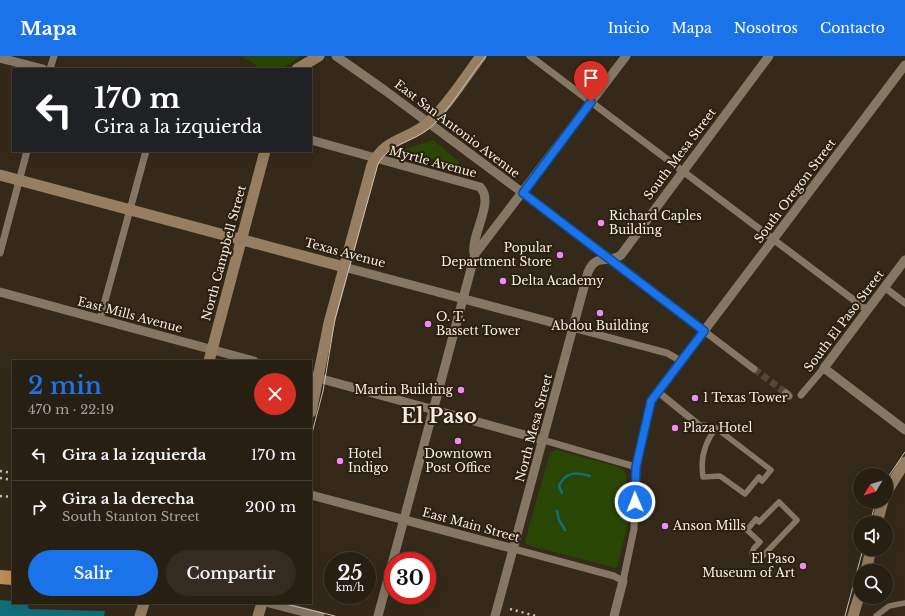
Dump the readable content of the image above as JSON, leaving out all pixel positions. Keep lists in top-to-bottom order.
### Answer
{
  "streets": {
    "main road": ["North Campbell Street", "Texas Avenue"],
    "street": [
      "East San Antonio Avenue",
      "South Mesa Street",
      "Myrtle Avenue",
      "South Oregon Street",
      "East Mills Avenue",
      "South El Paso Street",
      "North Mesa Street",
      "East Main Street"
    ]
  },
  "crossings": [
    ["East San Antonio Avenue", "South Mesa Street"],
    ["East San Antonio Avenue", "South Oregon Street"],
    ["East San Antonio Avenue", "North Mesa Street"],
    ["South Mesa Street", "North Mesa Street"],
    ["Myrtle Avenue", "Texas Avenue"],
    ["Myrtle Avenue", "East Main Street"],
    ["North Campbell Street", "Texas Avenue"],
    ["North Campbell Street", "East Mills Avenue"],
    ["Texas Avenue", "North Mesa Street"],
    ["North Mesa Street", "East Main Street"]
  ],
  "districts": ["El Paso"],
  "places": [
    "Richard Caples Building",
    "Popular Department Store",
    "Delta Academy",
    "Abdou Building",
    "O. T. Bassett Tower",
    "Martin Building",
    "1 Texas Tower",
    "Plaza Hotel",
    "Downtown Post Office",
    "Hotel Indigo",
    "Anson Mills",
    "El Paso Museum of Art"
  ],
  "north": "bottom left",
  "page": {
    "header": "Mapa",
    "nav": [
      "Inicio",
      "Mapa",
      "Nosotros",
      "Contacto"
    ],
    "turn": ["170 m", "Gira a la izquierda"],
    "heading": ["2 min", "470 m · 22:19"],
    "list": [
      {
        "name": "Gira a la izquierda",
        "value": "170 m"
      },
      {
        "name": "Gira a la derecha",
        "note": "South Stanton Street",
        "value": "200 m"
      }
    ],
    "buttons": ["Salir", "Compartir"],
    "speed": "25 km/h",
    "limit": "30"
  }
}
